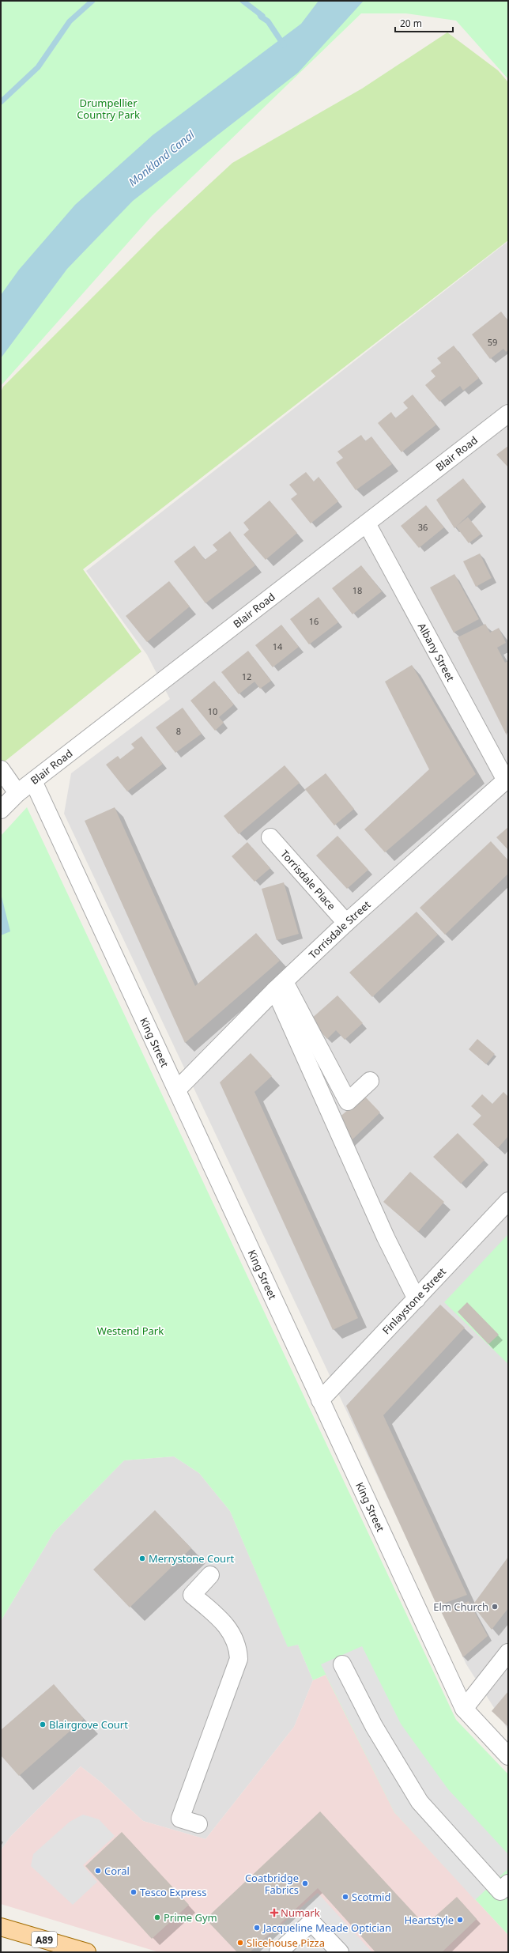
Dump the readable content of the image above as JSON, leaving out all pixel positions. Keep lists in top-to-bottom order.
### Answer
{
  "streets": {
    "main road": ["A89"],
    "street": [
      "Blair Road",
      "Albany Street",
      "Torrisdale Place",
      "Torrisdale Street",
      "King Street",
      "Finlaystone Street"
    ]
  },
  "crossings": [
    ["Blair Road", "Albany Street"],
    ["Blair Road", "King Street"],
    ["Albany Street", "Torrisdale Street"],
    ["Torrisdale Place", "Torrisdale Street"],
    ["Torrisdale Street", "King Street"],
    ["King Street", "Finlaystone Street"]
  ],
  "water": ["Monkland Canal"],
  "parks": ["Drumpellier Country Park", "Westend Park"],
  "places": {
    "other": [
      "Merrystone Court",
      "Elm Church",
      "Blairgrove Court",
      "Coral",
      "Coatbridge Fabrics",
      "Tesco Express",
      "Scotmid",
      "Prime Gym",
      "Heartstyle",
      "Jacqueline Meade Optician",
      "Slicehouse Pizza"
    ],
    "health": ["Numark"]
  },
  "house_numbers": [
    "59",
    "36",
    "18",
    "16",
    "14",
    "12",
    "10",
    "8"
  ],
  "scale_bar": "20 m"
}
